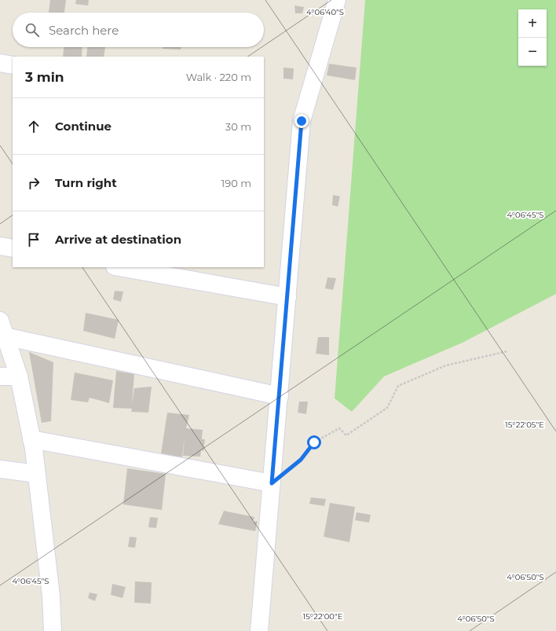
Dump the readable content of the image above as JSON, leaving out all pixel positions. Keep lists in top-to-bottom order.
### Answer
{
  "page": {
    "map_buttons": ["+", "−"],
    "search": "Search here",
    "heading": ["3 min", "Walk · 220 m"],
    "list": [
      ["Continue", "30 m"],
      ["Turn right", "190 m"],
      "Arrive at destination"
    ]
  },
  "coordinates": [
    "4°06'40\"S",
    "4°06'45\"S",
    "15°22'05\"E",
    "4°06'50\"S",
    "15°22'00\"E"
  ]
}
